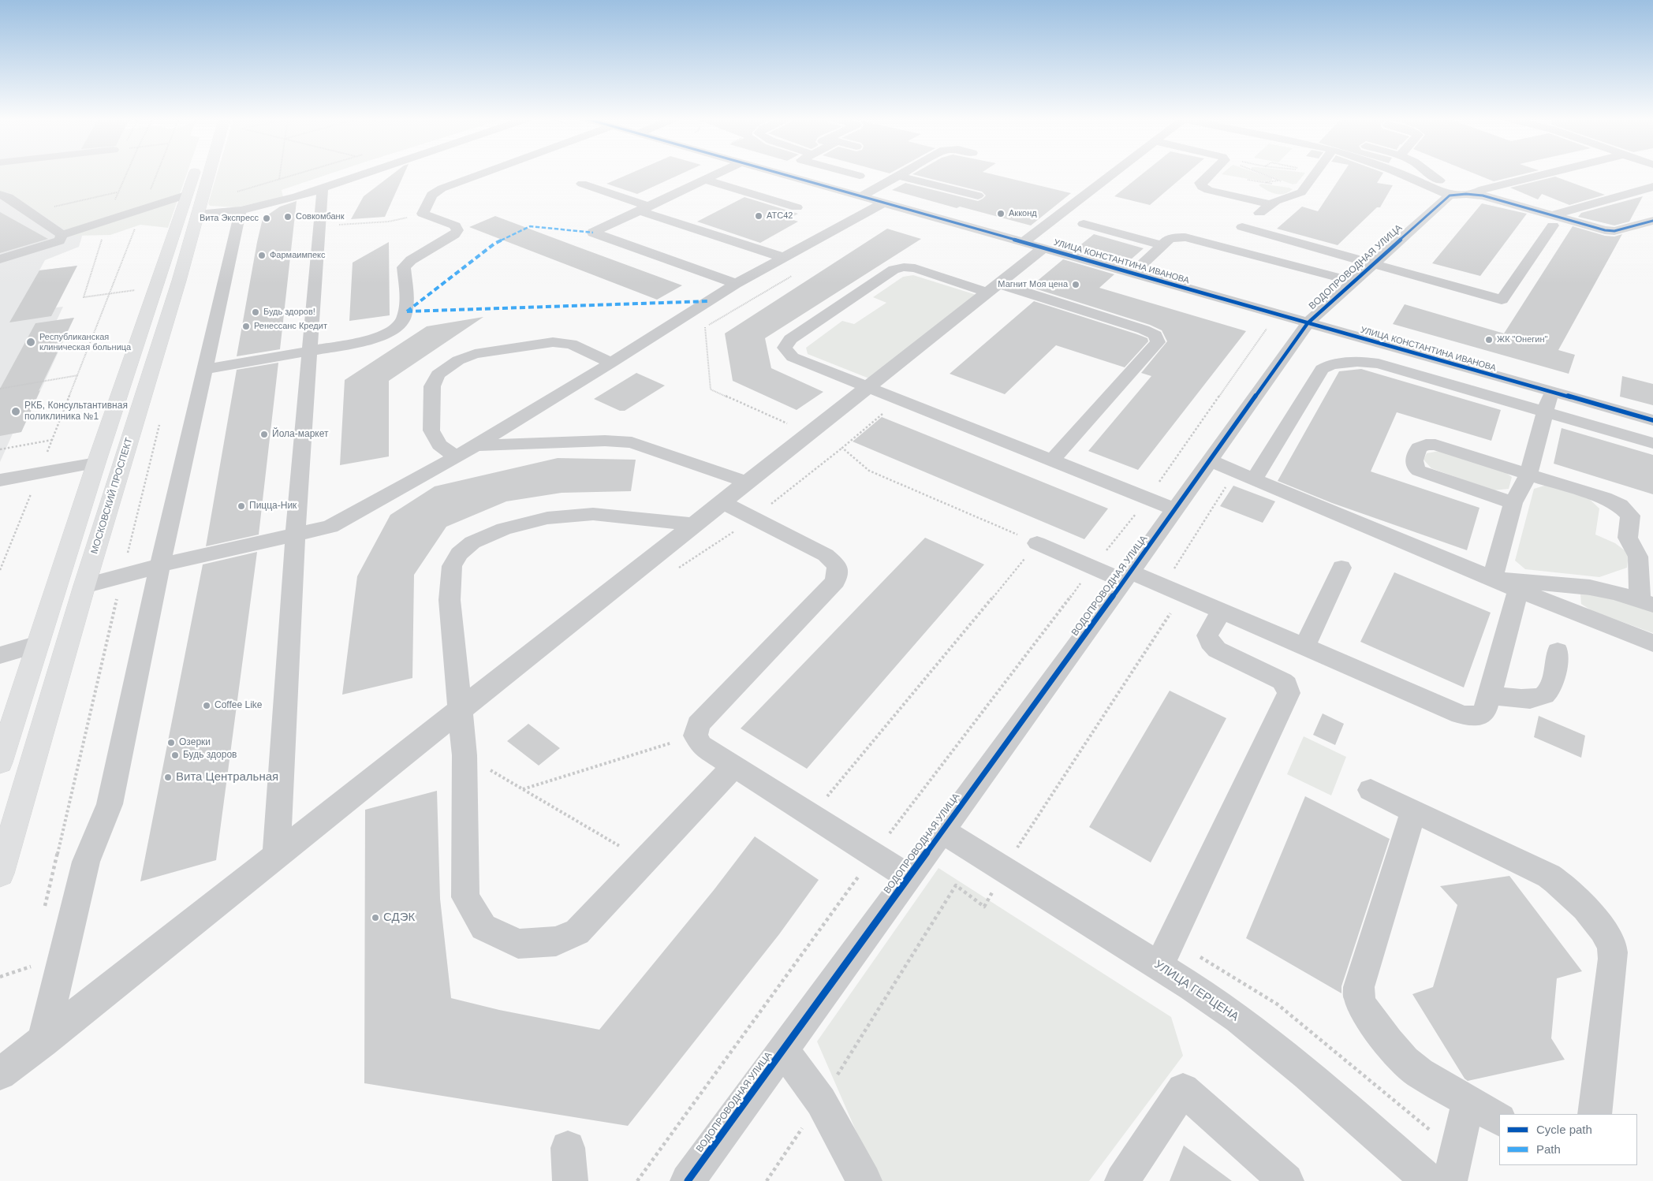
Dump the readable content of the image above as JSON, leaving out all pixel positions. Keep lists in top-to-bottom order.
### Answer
{
  "streets": {
    "main road": ["МОСКОВСКИЙ ПРОСПЕКТ"],
    "street": ["УЛИЦА КОНСТАНТИНА ИВАНОВА", "ВОДОПРОВОДНАЯ УЛИЦА", "УЛИЦА ГЕРЦЕНА"]
  },
  "crossings": [
    ["УЛИЦА КОНСТАНТИНА ИВАНОВА", "ВОДОПРОВОДНАЯ УЛИЦА"],
    ["ВОДОПРОВОДНАЯ УЛИЦА", "УЛИЦА ГЕРЦЕНА"]
  ],
  "places": [
    "Акконд",
    "АТС42",
    "Совкомбанк",
    "Вита Экспресс",
    "Фармаимпекс",
    "Магнит Моя цена",
    "Будь здоров!",
    "Ренессанс Кредит",
    "ЖК \"Онегин\"",
    "Республиканская клиническая больница",
    "РКБ, Консультантивная поликлиника №1",
    "Йола-маркет",
    "Пицца-Ник",
    "Coffee Like",
    "Озерки",
    "Будь здоров",
    "Вита Центральная",
    "СДЭК"
  ],
  "legend": ["Cycle path", "Path"]
}
